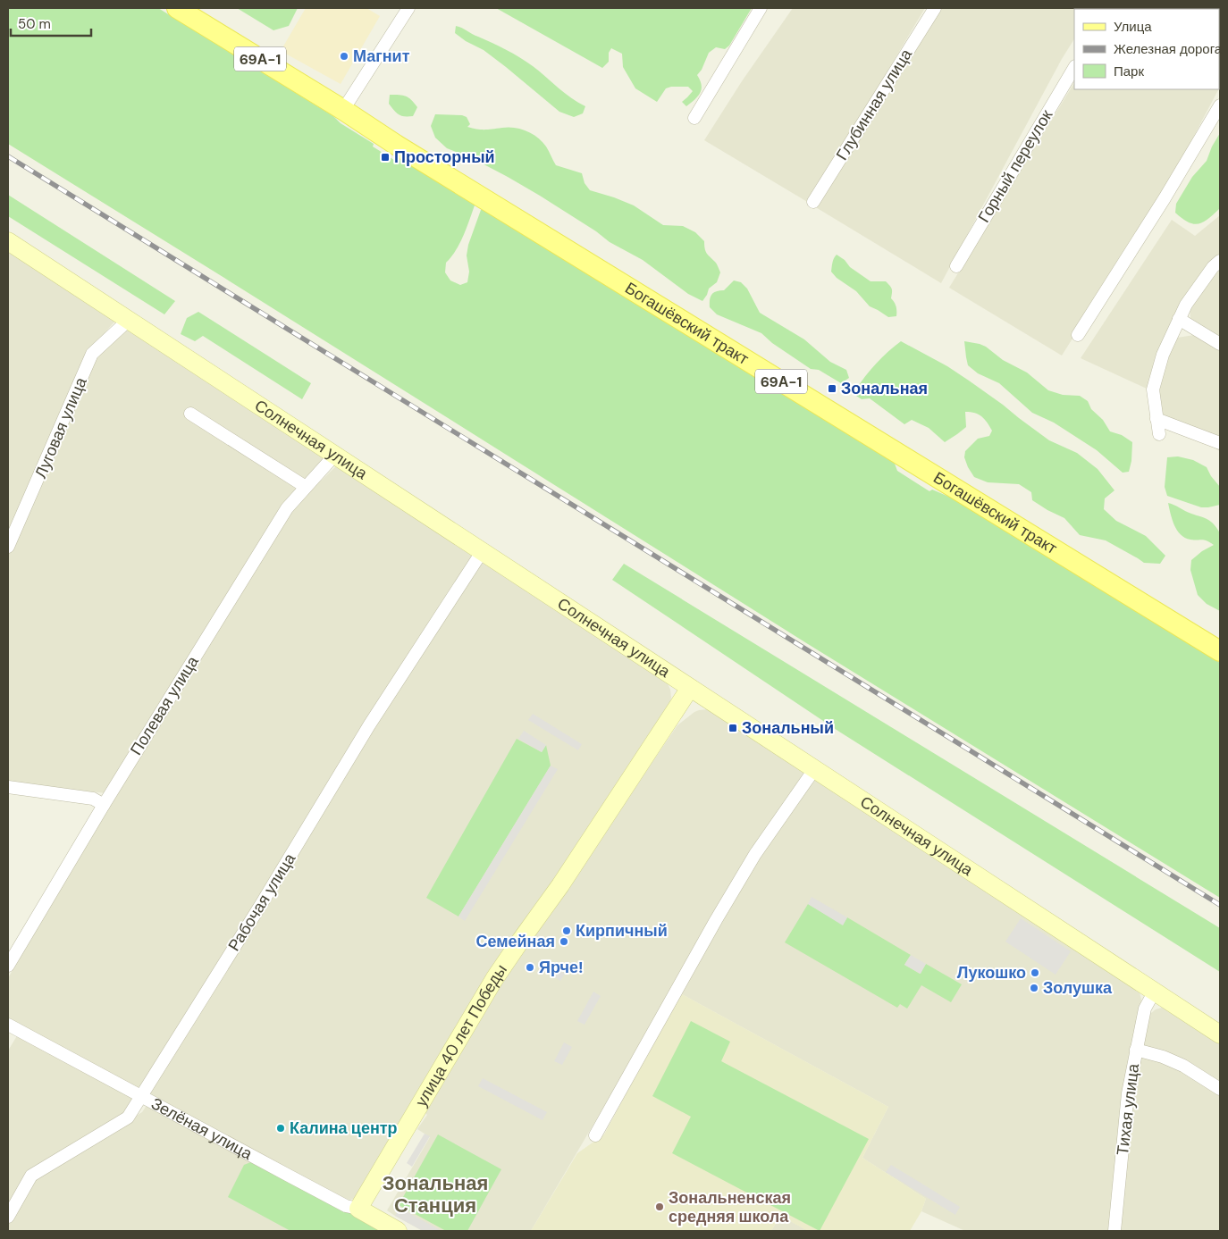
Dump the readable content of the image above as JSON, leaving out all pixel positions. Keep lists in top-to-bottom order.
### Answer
{
  "streets": {
    "main road": ["69А-1", "Богашёвский тракт"],
    "street": [
      "Глубинная улица",
      "Горный переулок",
      "Луговая улица",
      "Солнечная улица",
      "Полевая улица",
      "Рабочая улица",
      "улица 40 лет Победы",
      "Тихая улица",
      "Зелёная улица"
    ]
  },
  "crossings": [
    ["Луговая улица", "Солнечная улица"],
    ["Солнечная улица", "Полевая улица"],
    ["Солнечная улица", "Рабочая улица"],
    ["Солнечная улица", "улица 40 лет Победы"],
    ["Солнечная улица", "Тихая улица"],
    ["Рабочая улица", "Зелёная улица"],
    ["улица 40 лет Победы", "Зелёная улица"]
  ],
  "districts": ["Зональная Станция"],
  "places": {
    "other": [
      "Магнит",
      "Кирпичный",
      "Семейная",
      "Ярче!",
      "Лукошко",
      "Золушка",
      "Калина центр",
      "Зональненская средняя школа"
    ],
    "transit": ["Просторный", "Зональная", "Зональный"]
  },
  "legend": ["Улица", "Железная дорога", "Парк"],
  "scale_bar": "50 m"
}
